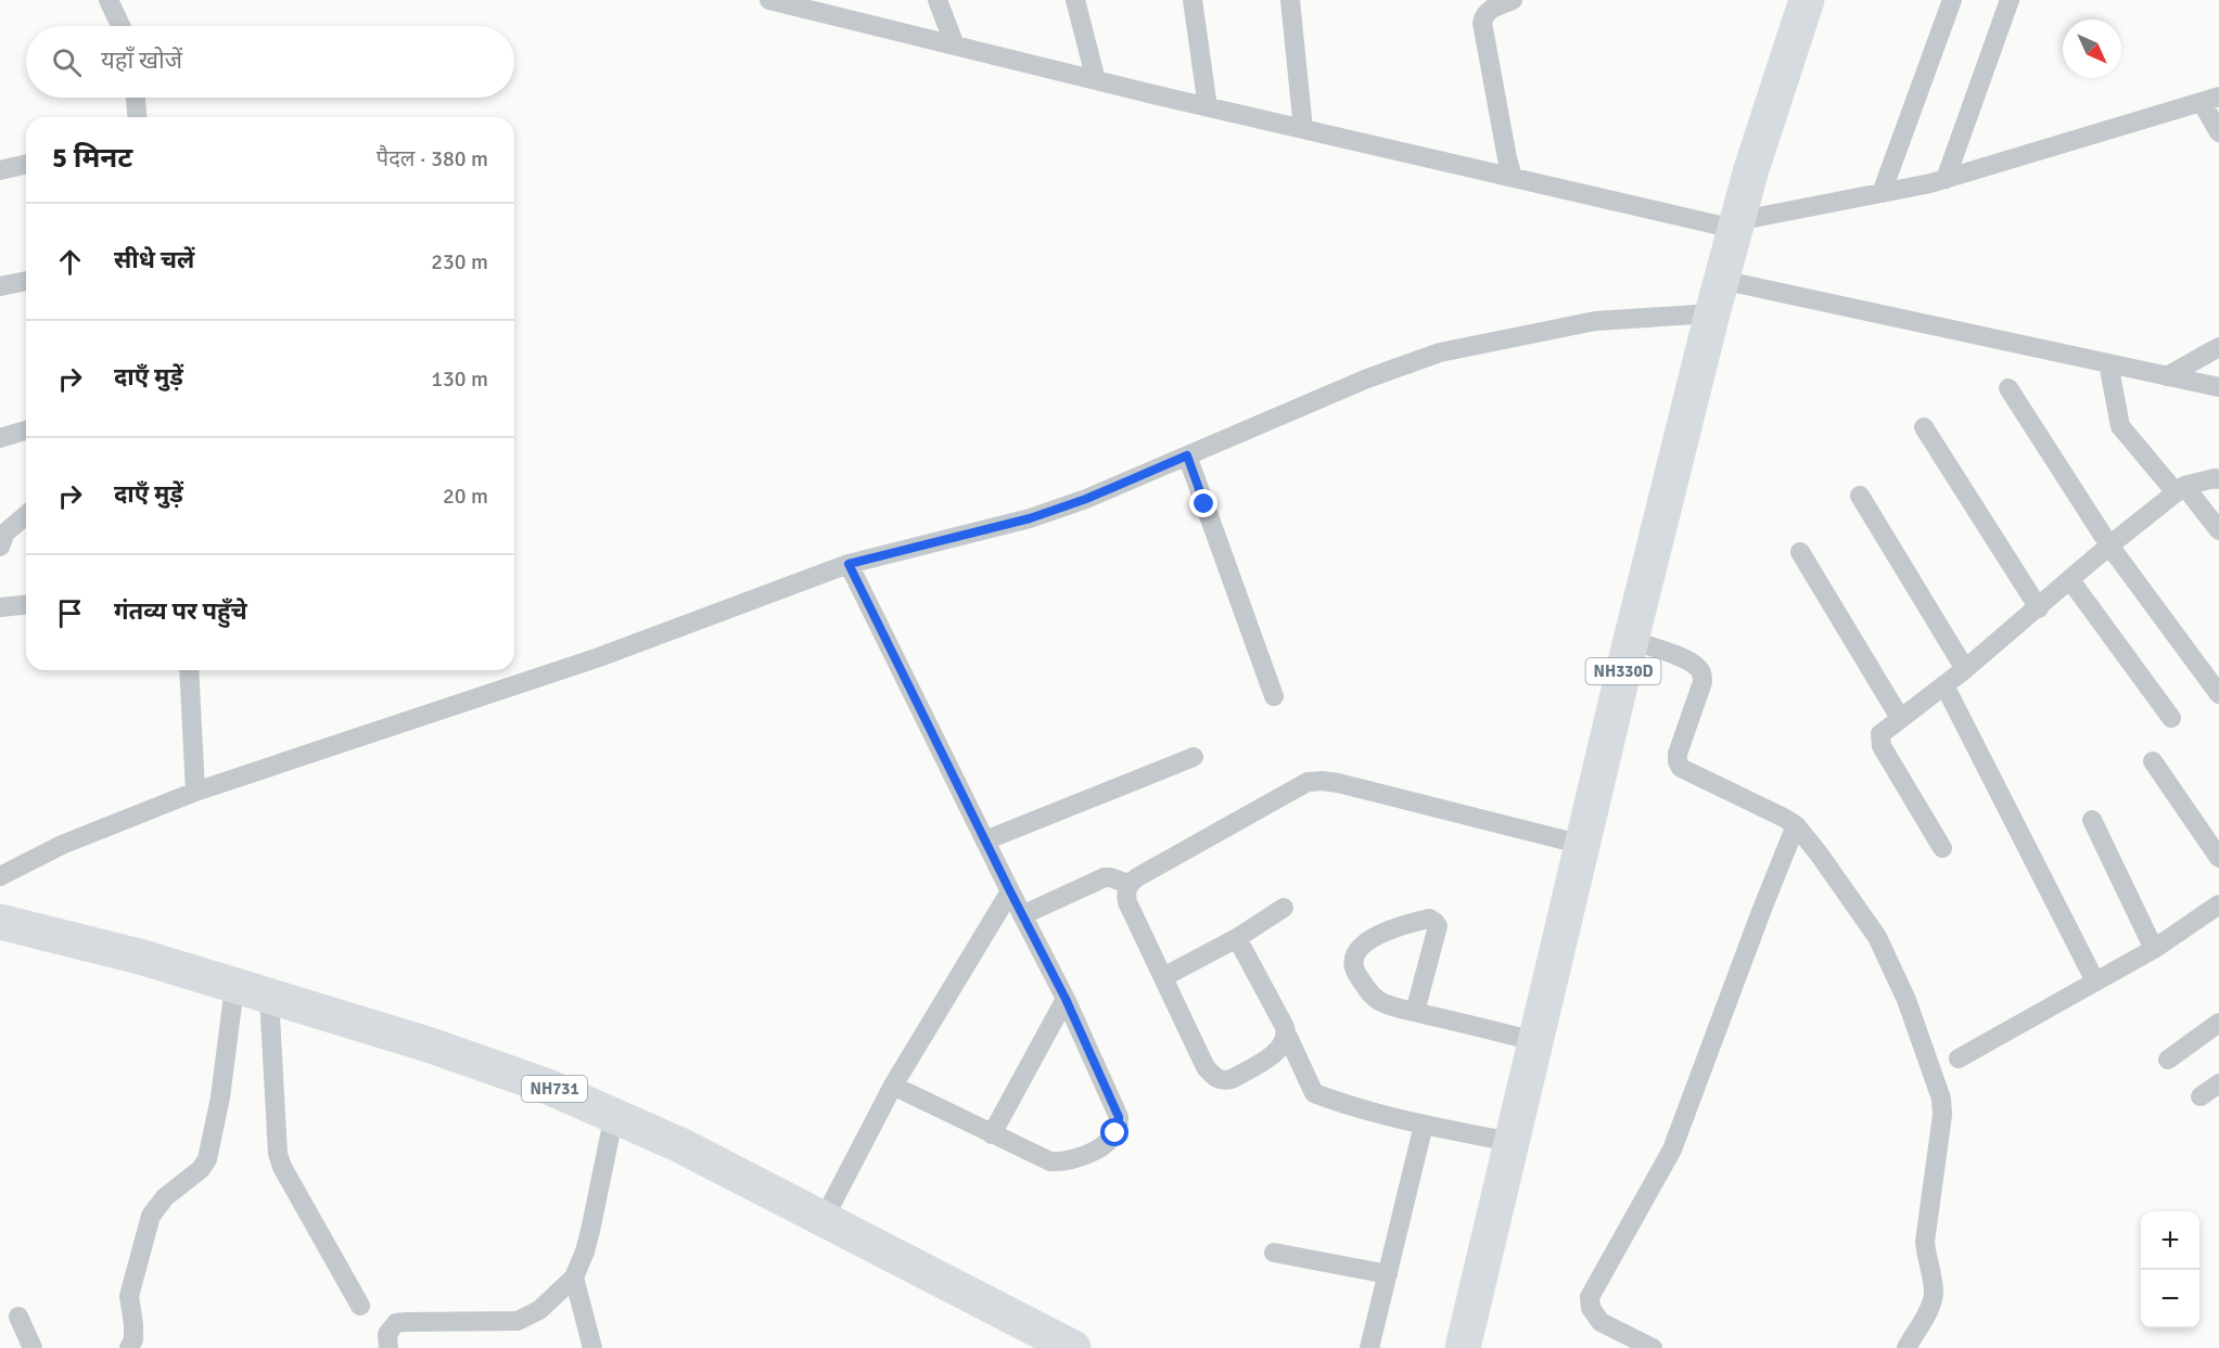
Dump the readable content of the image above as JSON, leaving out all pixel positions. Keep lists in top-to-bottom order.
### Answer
{
  "streets": {
    "highway": ["NH330D", "NH731"]
  },
  "north": "bottom right",
  "page": {
    "search": "यहाँ खोजें",
    "heading": ["5 मिनट", "पैदल · 380 m"],
    "list": [
      ["सीधे चलें", "230 m"],
      ["दाएँ मुड़ें", "130 m"],
      ["दाएँ मुड़ें", "20 m"],
      "गंतव्य पर पहुँचे"
    ],
    "map_buttons": ["+", "−"]
  }
}
